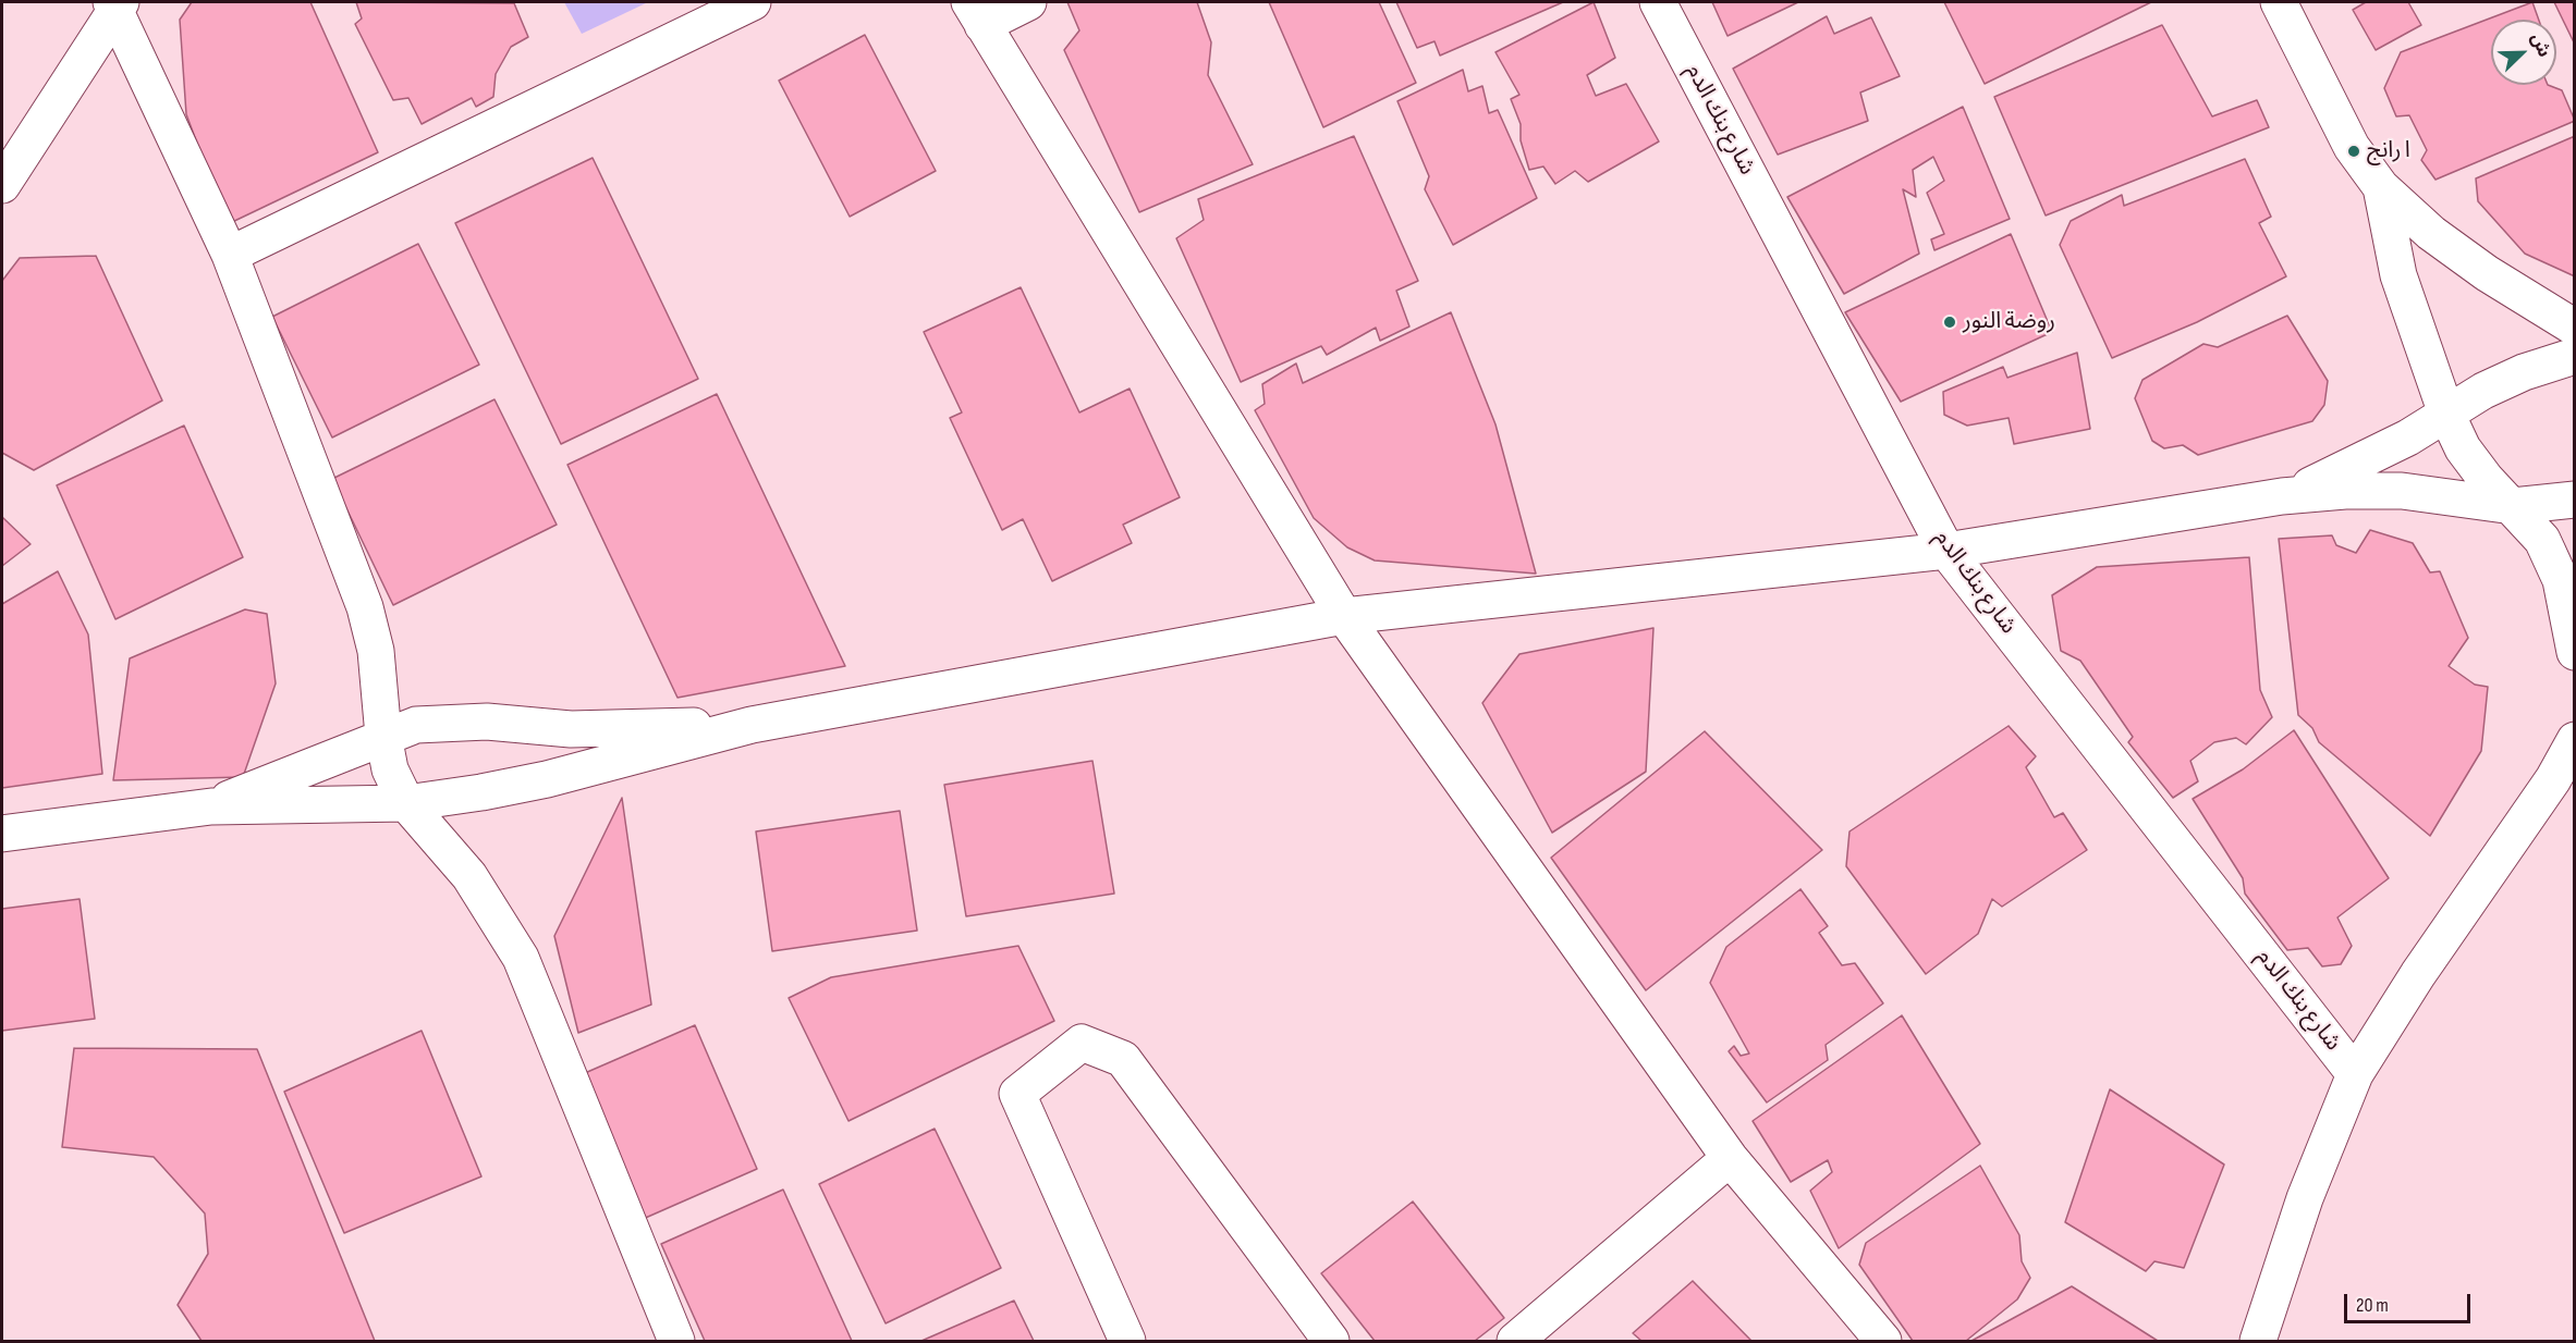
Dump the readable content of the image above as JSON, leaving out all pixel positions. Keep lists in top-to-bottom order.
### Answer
{
  "streets": {
    "street": ["شارع بنك الدم"]
  },
  "places": ["ا رانج", "روضة النور"],
  "scale_bar": "20 m",
  "north": "top right"
}
